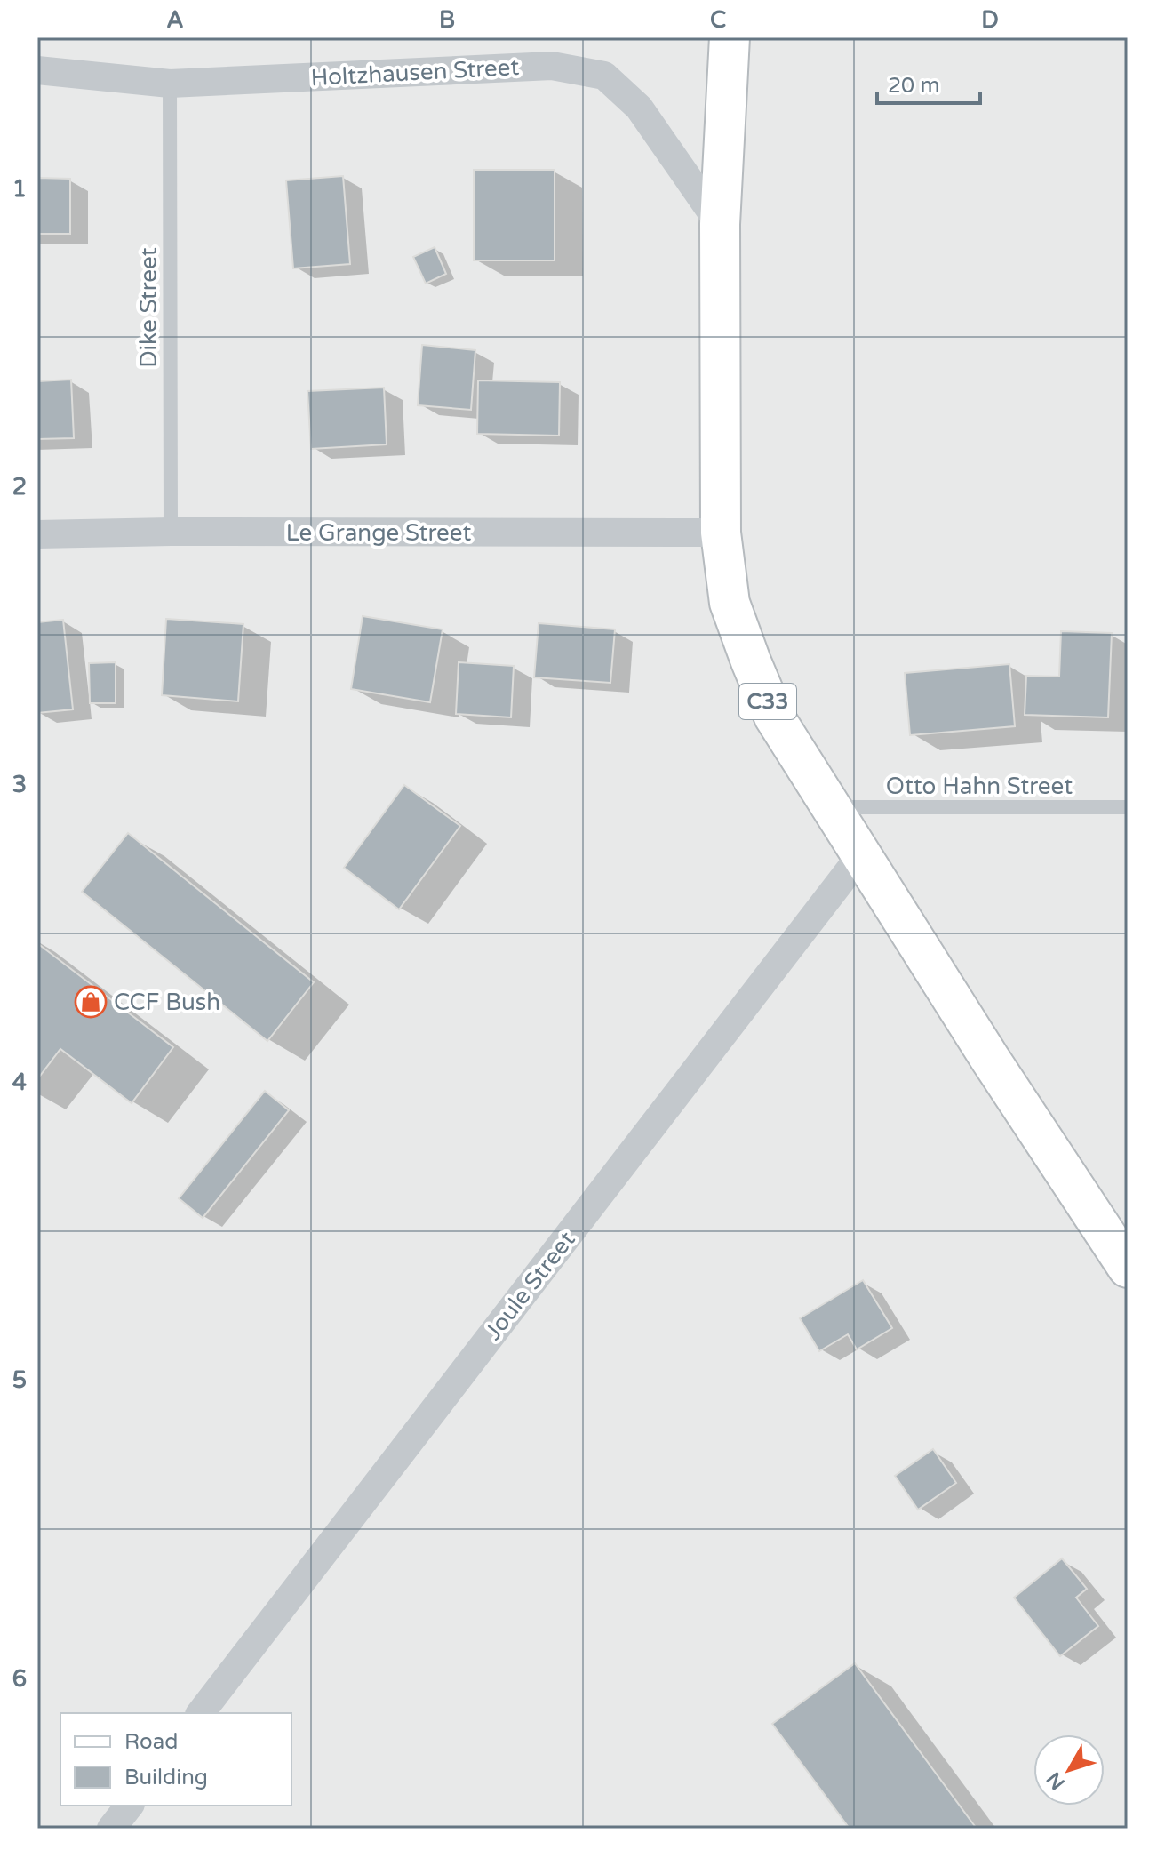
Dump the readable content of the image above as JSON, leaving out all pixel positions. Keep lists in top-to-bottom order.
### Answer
{
  "streets": {
    "main road": ["C33"],
    "street": ["Holtzhausen Street", "Le Grange Street", "Joule Street"],
    "lane": ["Dike Street", "Otto Hahn Street"]
  },
  "crossings": [
    ["Holtzhausen Street", "Dike Street"],
    ["Holtzhausen Street", "C33"],
    ["Dike Street", "Le Grange Street"],
    ["Le Grange Street", "C33"],
    ["C33", "Otto Hahn Street"],
    ["C33", "Joule Street"]
  ],
  "places": {
    "shop": ["CCF Bush"]
  },
  "legend": ["Road", "Building"],
  "scale_bar": "20 m",
  "north": "bottom left",
  "grid": {
    "columns": [
      "A",
      "B",
      "C",
      "D"
    ],
    "rows": [
      "1",
      "2",
      "3",
      "4",
      "5",
      "6"
    ]
  }
}
